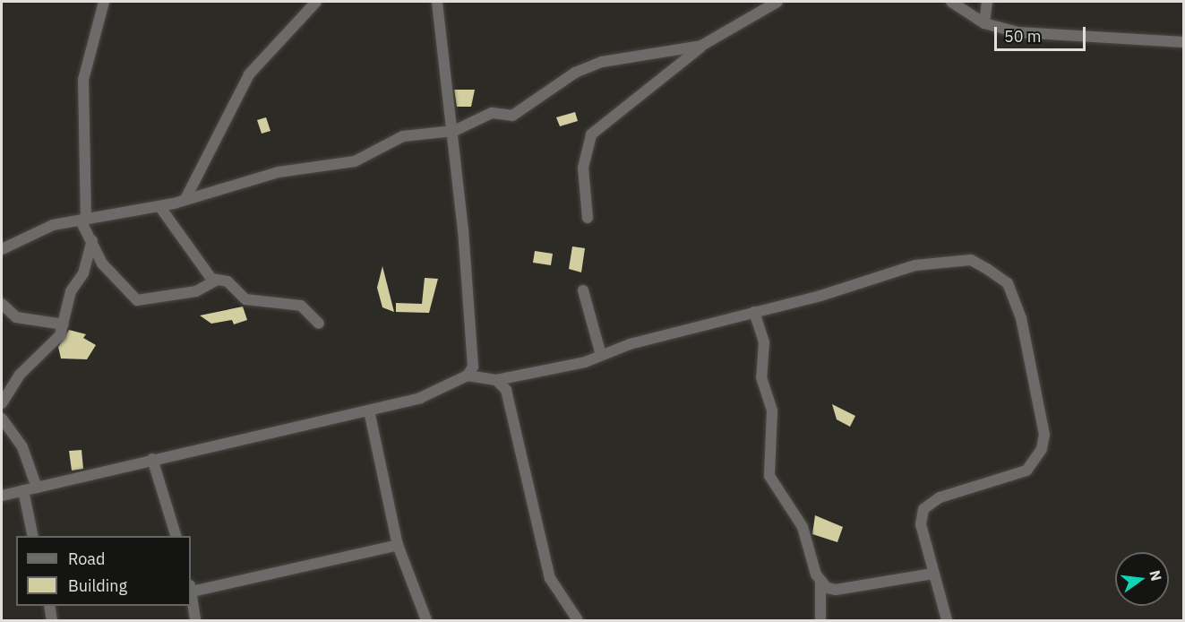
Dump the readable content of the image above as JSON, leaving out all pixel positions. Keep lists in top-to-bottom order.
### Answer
{
  "legend": ["Road", "Building"],
  "scale_bar": "50 m",
  "north": "right"
}
